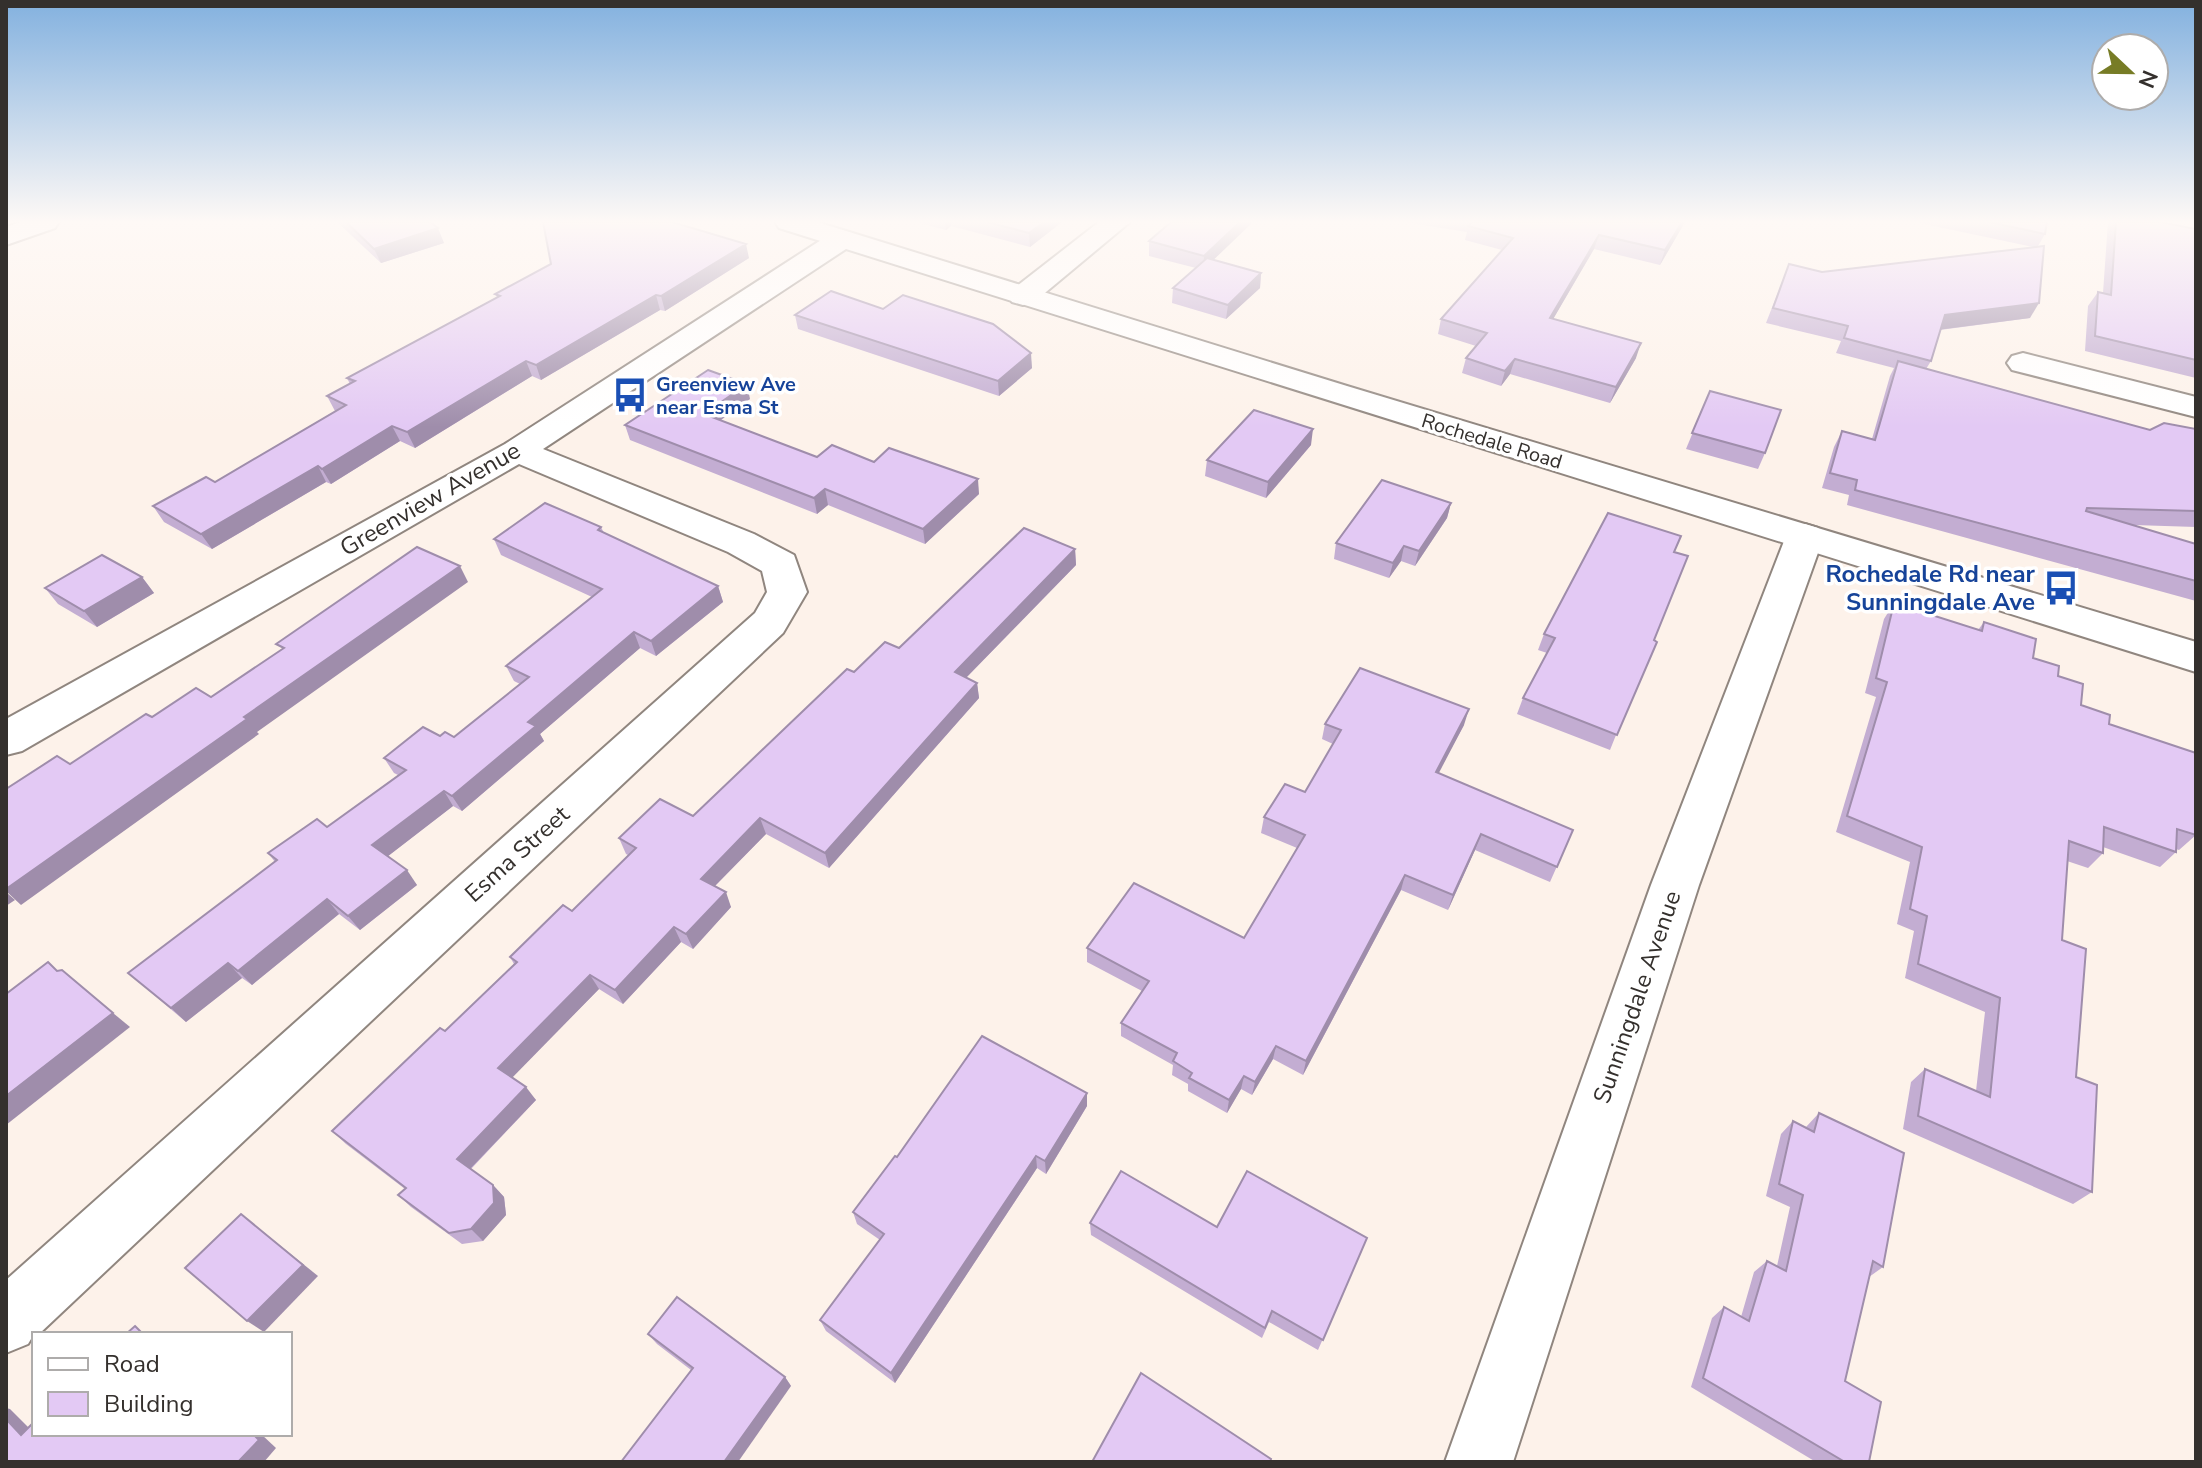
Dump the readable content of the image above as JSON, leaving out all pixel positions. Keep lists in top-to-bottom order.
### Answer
{
  "streets": {
    "street": [
      "Rochedale Road",
      "Greenview Avenue",
      "Esma Street",
      "Sunningdale Avenue"
    ]
  },
  "crossings": [
    ["Rochedale Road", "Sunningdale Avenue"],
    ["Greenview Avenue", "Esma Street"]
  ],
  "places": {
    "bus stop": ["Greenview Ave near Esma St", "Rochedale Rd near Sunningdale Ave"]
  },
  "legend": ["Road", "Building"],
  "north": "right"
}
